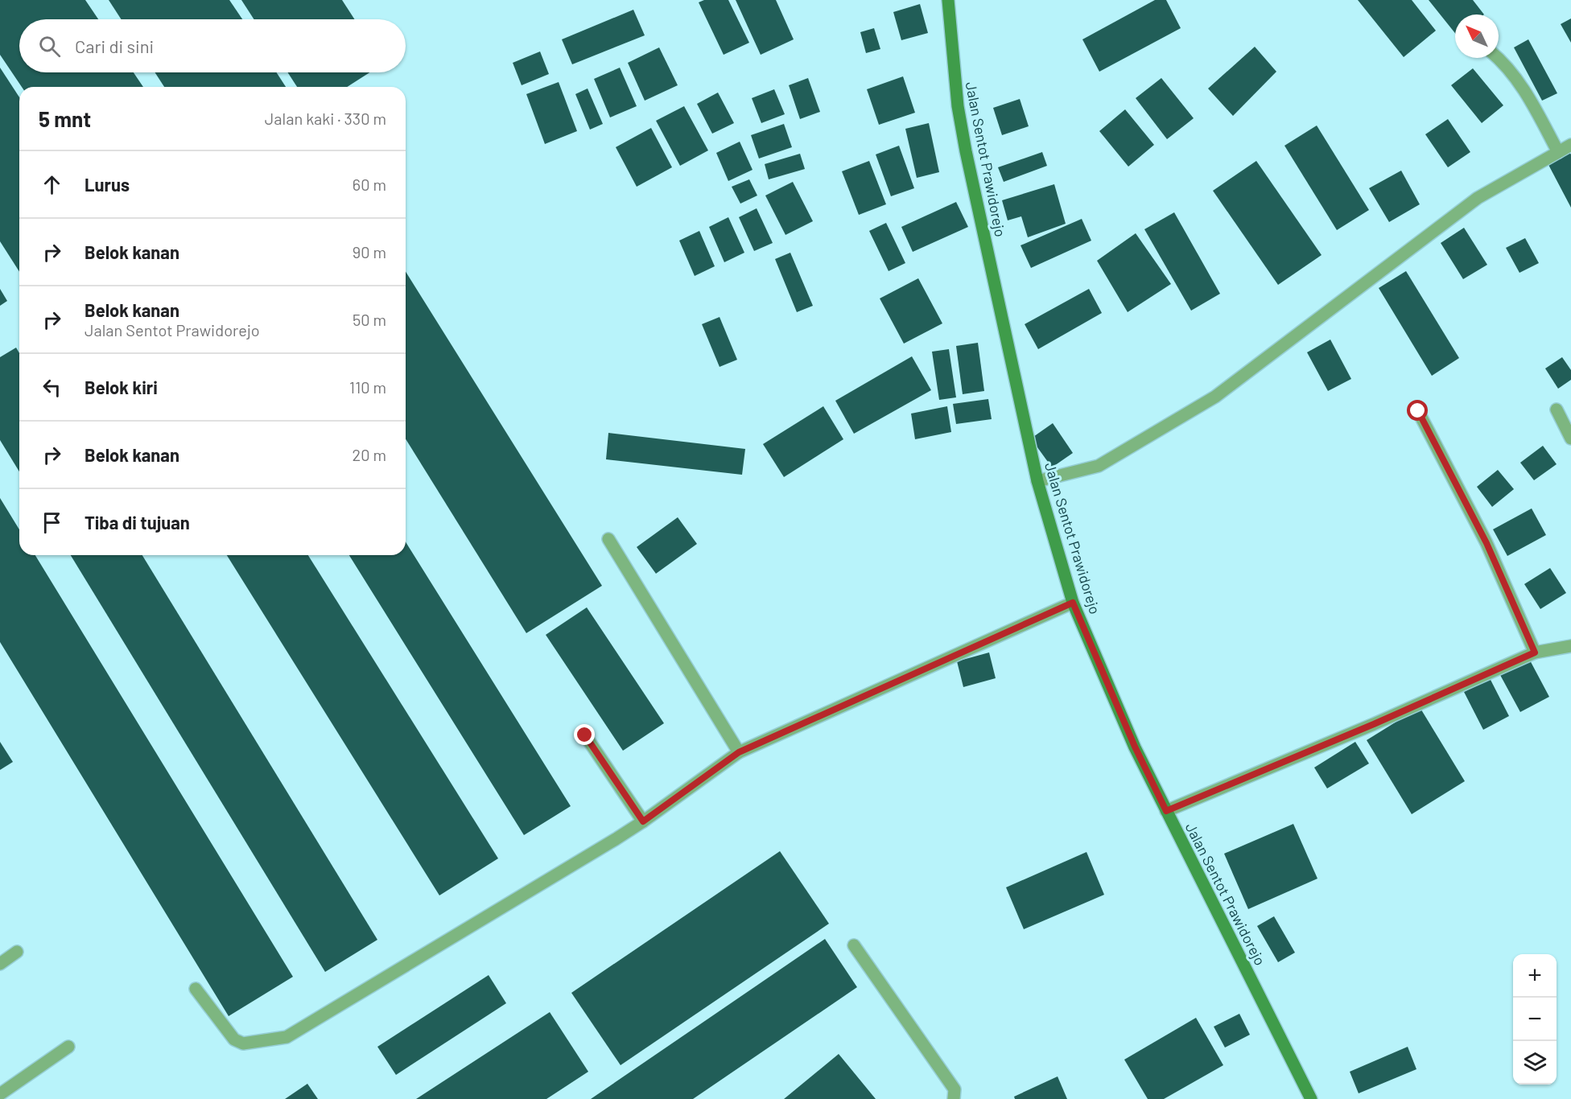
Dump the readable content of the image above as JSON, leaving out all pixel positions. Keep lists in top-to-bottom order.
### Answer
{
  "streets": {
    "main road": ["Jalan Sentot Prawidorejo"]
  },
  "north": "top left",
  "page": {
    "search": "Cari di sini",
    "heading": ["5 mnt", "Jalan kaki · 330 m"],
    "list": [
      ["Lurus", "60 m"],
      ["Belok kanan", "90 m"],
      ["Belok kanan", "Jalan Sentot Prawidorejo", "50 m"],
      ["Belok kiri", "110 m"],
      ["Belok kanan", "20 m"],
      "Tiba di tujuan"
    ],
    "map_buttons": ["+", "−"]
  }
}
